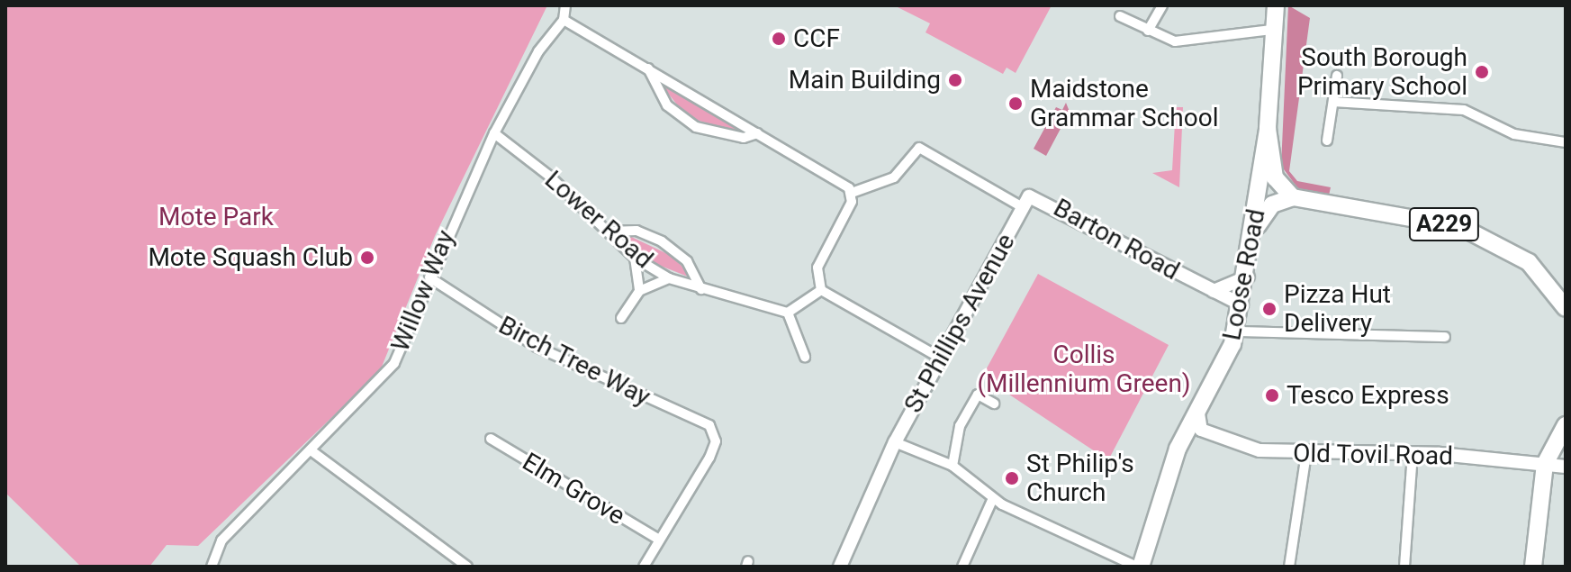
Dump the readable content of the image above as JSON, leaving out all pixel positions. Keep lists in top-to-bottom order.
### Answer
{
  "streets": {
    "highway": ["A229", "Loose Road"],
    "street": [
      "Lower Road",
      "Barton Road",
      "Willow Way",
      "St Phillips Avenue",
      "Birch Tree Way",
      "Old Tovil Road",
      "Elm Grove"
    ]
  },
  "crossings": [
    ["Lower Road", "Willow Way"],
    ["A229", "Loose Road"],
    ["Barton Road", "Loose Road"],
    ["Barton Road", "St Phillips Avenue"],
    ["Loose Road", "Old Tovil Road"],
    ["Willow Way", "Birch Tree Way"],
    ["Birch Tree Way", "Elm Grove"]
  ],
  "parks": ["Mote Park", "Collis (Millennium Green)"],
  "places": [
    "CCF",
    "South Borough Primary School",
    "Main Building",
    "Maidstone Grammar School",
    "Mote Squash Club",
    "Pizza Hut Delivery",
    "Tesco Express",
    "St Philip's Church"
  ]
}
